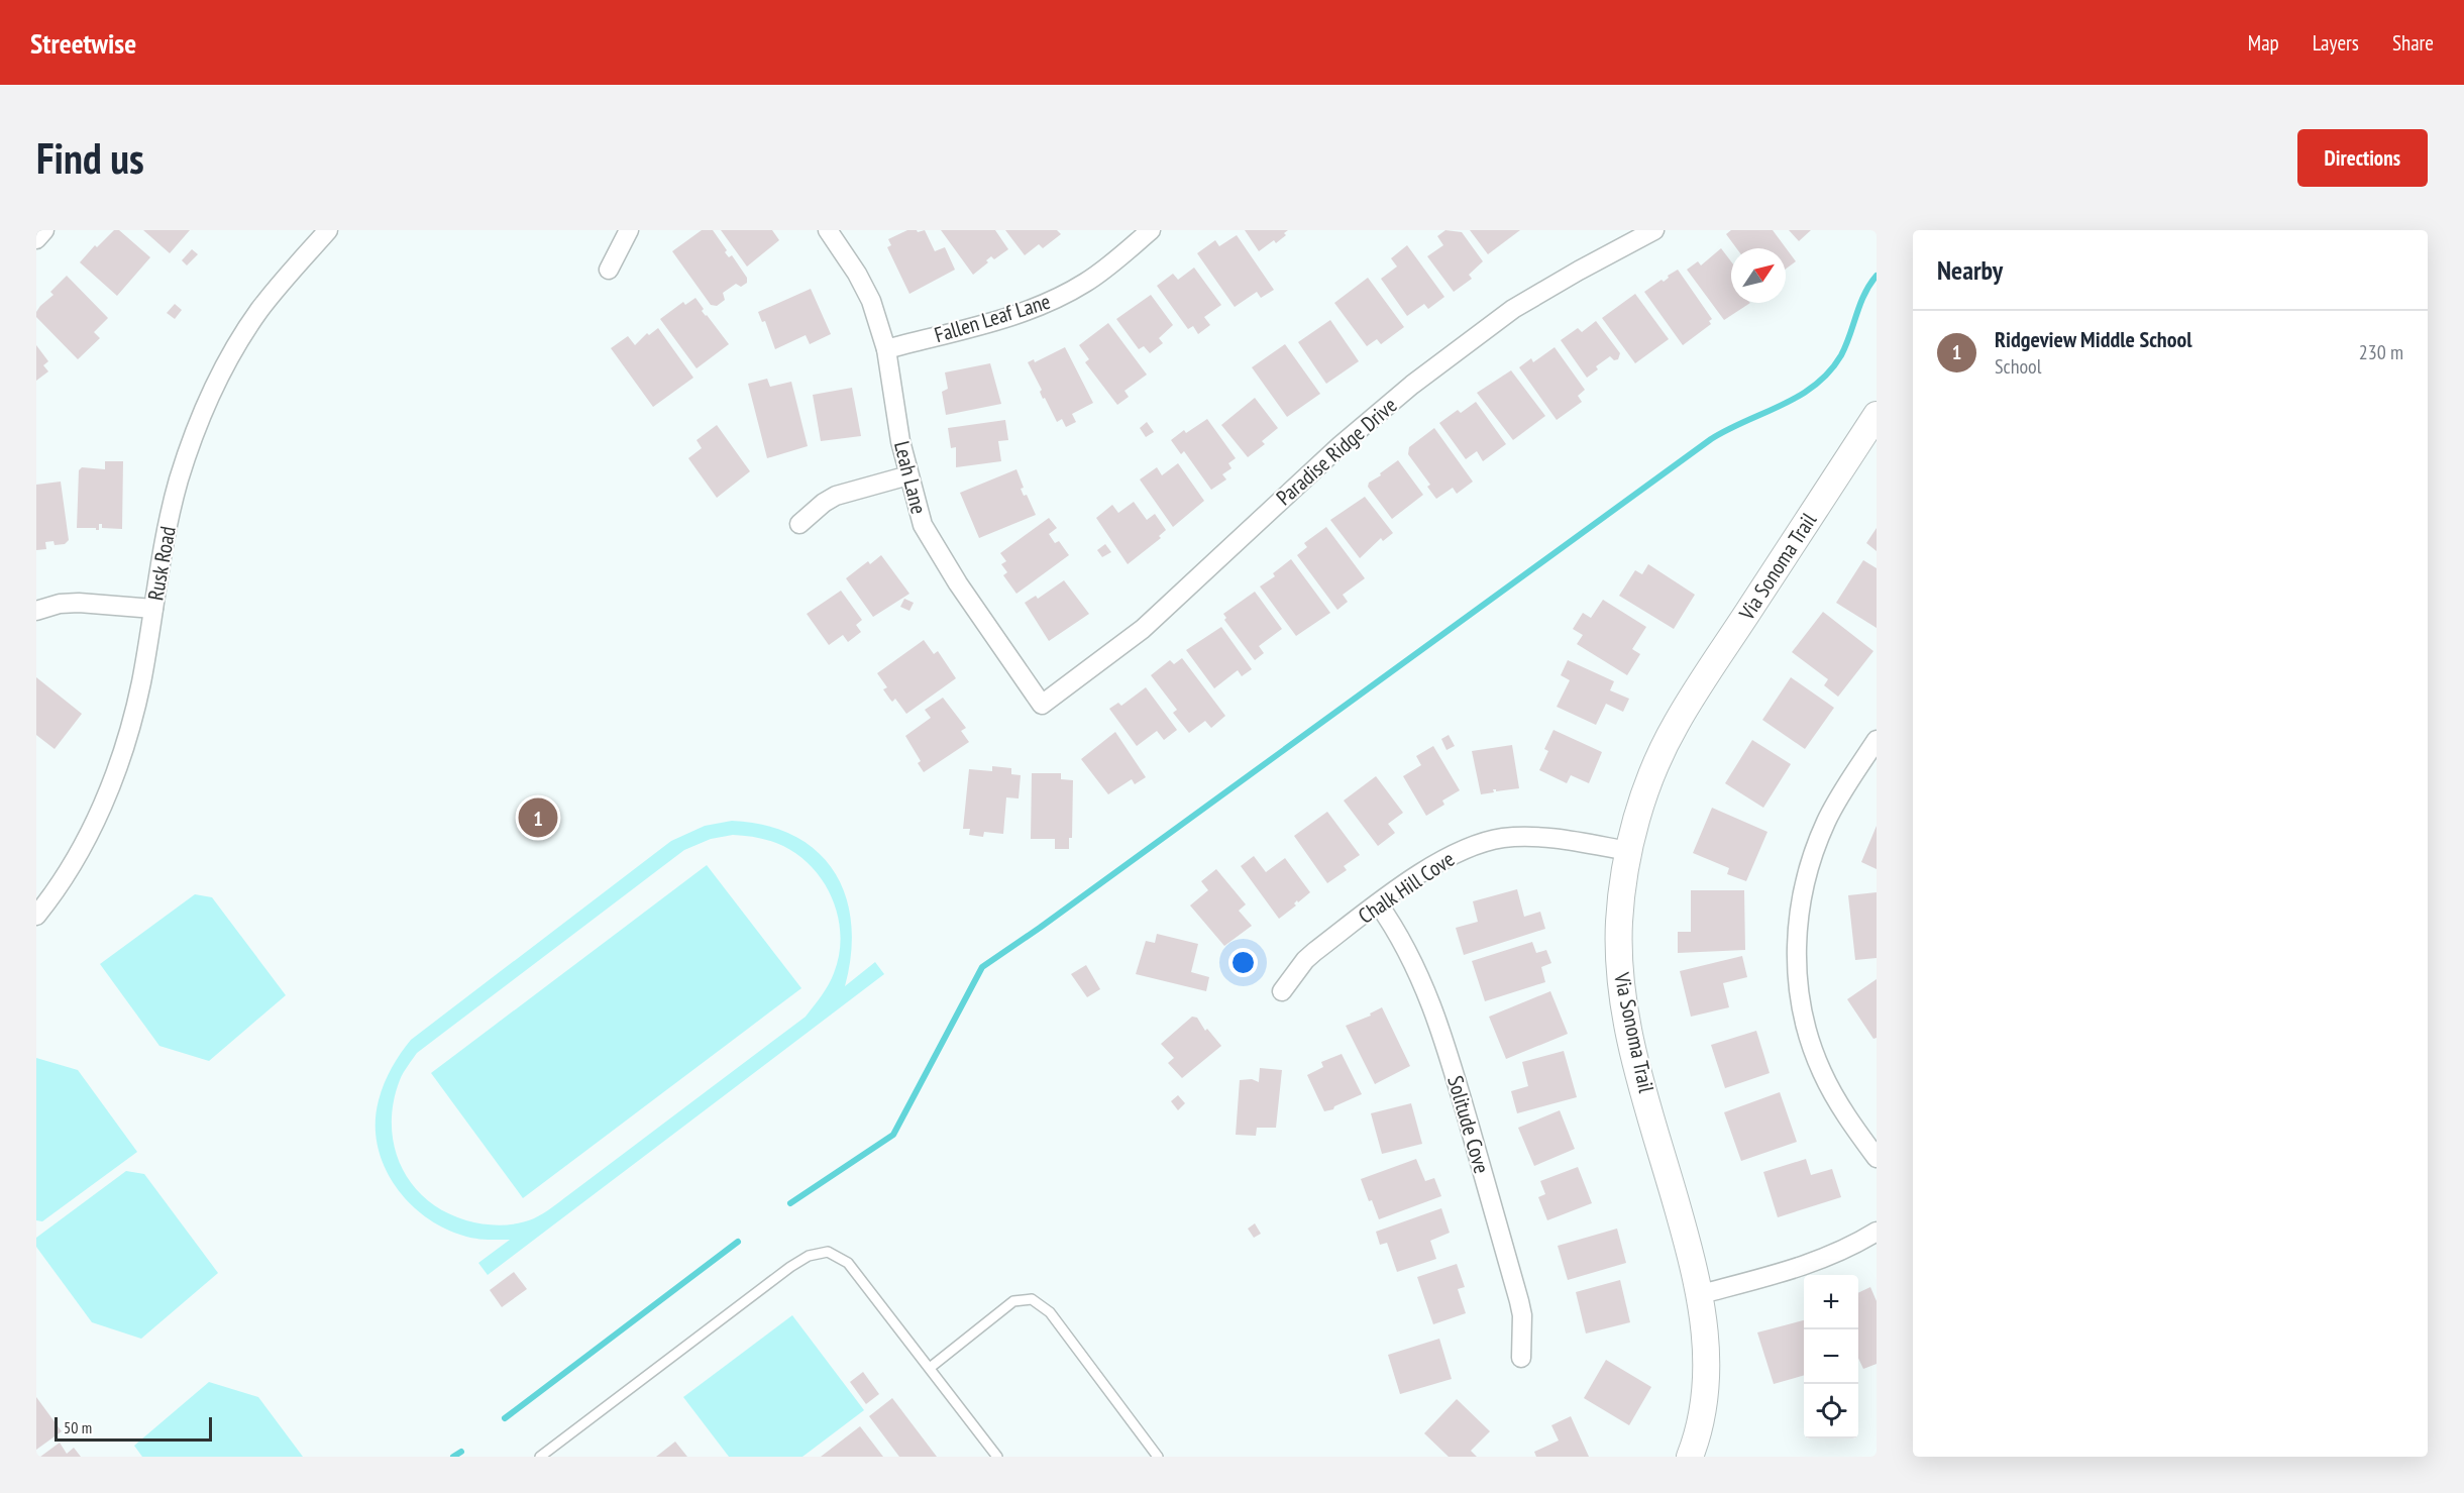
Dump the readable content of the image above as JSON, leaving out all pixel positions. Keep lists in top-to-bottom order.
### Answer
{
  "streets": {
    "street": [
      "Fallen Leaf Lane",
      "Paradise Ridge Drive",
      "Leah Lane",
      "Rusk Road",
      "Via Sonoma Trail",
      "Chalk Hill Cove",
      "Solitude Cove"
    ]
  },
  "crossings": [
    ["Fallen Leaf Lane", "Leah Lane"],
    ["Paradise Ridge Drive", "Leah Lane"],
    ["Via Sonoma Trail", "Chalk Hill Cove"],
    ["Chalk Hill Cove", "Solitude Cove"]
  ],
  "scale_bar": "50 m",
  "north": "top right",
  "page": {
    "header": "Streetwise",
    "nav": ["Map", "Layers", "Share"],
    "buttons": "Directions",
    "title": "Find us",
    "heading": "Nearby",
    "list": [
      {
        "mark": "1",
        "name": "Ridgeview Middle School",
        "note": "School",
        "value": "230 m"
      }
    ],
    "pins": "1",
    "map_buttons": ["+", "−"],
    "scale": "50 m"
  }
}
